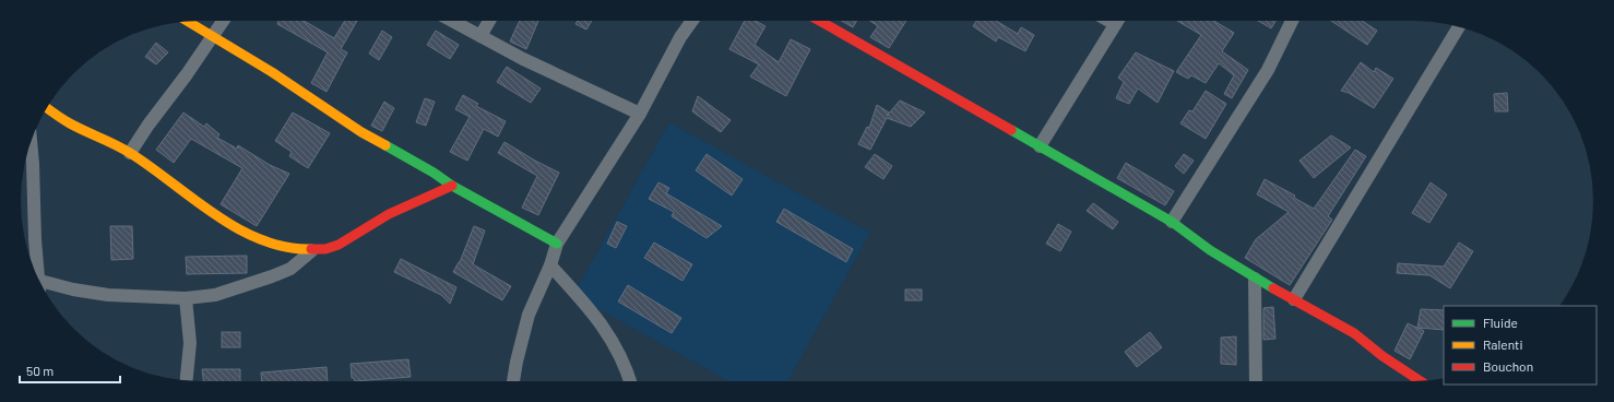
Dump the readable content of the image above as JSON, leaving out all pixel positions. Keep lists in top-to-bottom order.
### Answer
{
  "legend": ["Fluide", "Ralenti", "Bouchon"],
  "scale_bar": "50 m"
}
